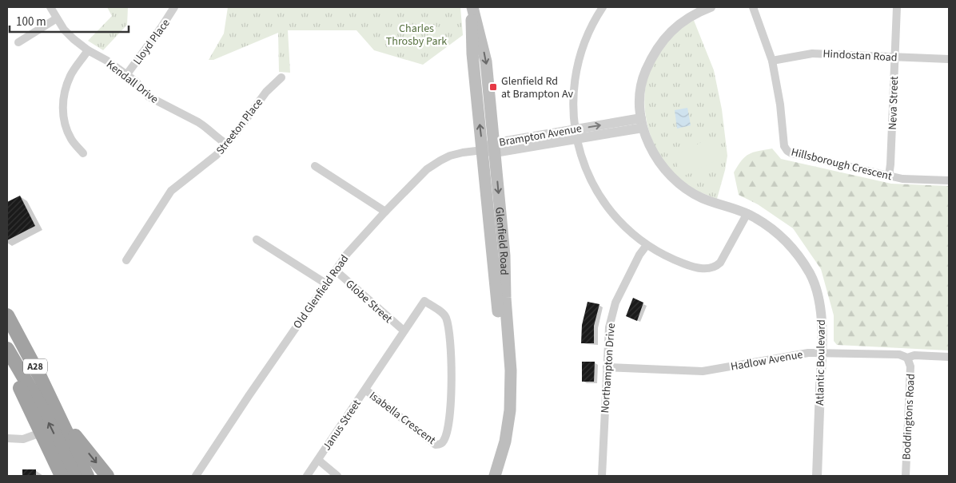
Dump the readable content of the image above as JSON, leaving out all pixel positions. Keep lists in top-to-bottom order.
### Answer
{
  "streets": {
    "highway": ["A28"],
    "main road": ["Glenfield Road"],
    "street": [
      "Lloyd Place",
      "Hindostan Road",
      "Kendall Drive",
      "Neva Street",
      "Streeton Place",
      "Brampton Avenue",
      "Hillsborough Crescent",
      "Old Glenfield Road",
      "Globe Street",
      "Hadlow Avenue",
      "Atlantic Boulevard",
      "Northampton Drive",
      "Boddingtons Road",
      "Isabella Crescent",
      "Janus Street"
    ]
  },
  "crossings": [
    ["Lloyd Place", "Kendall Drive"],
    ["Hindostan Road", "Neva Street"],
    ["Hindostan Road", "Hillsborough Crescent"],
    ["Kendall Drive", "Streeton Place"],
    ["Neva Street", "Hillsborough Crescent"],
    ["Brampton Avenue", "Glenfield Road"],
    ["Brampton Avenue", "Old Glenfield Road"],
    ["Brampton Avenue", "Atlantic Boulevard"],
    ["Glenfield Road", "Old Glenfield Road"],
    ["Old Glenfield Road", "Globe Street"],
    ["Globe Street", "Isabella Crescent"],
    ["Globe Street", "Janus Street"],
    ["Hadlow Avenue", "Atlantic Boulevard"],
    ["Hadlow Avenue", "Northampton Drive"],
    ["Hadlow Avenue", "Boddingtons Road"],
    ["Isabella Crescent", "Janus Street"]
  ],
  "parks": ["Charles Throsby Park"],
  "places": {
    "transit": ["Glenfield Rd at Brampton Av"]
  },
  "scale_bar": "100 m"
}
